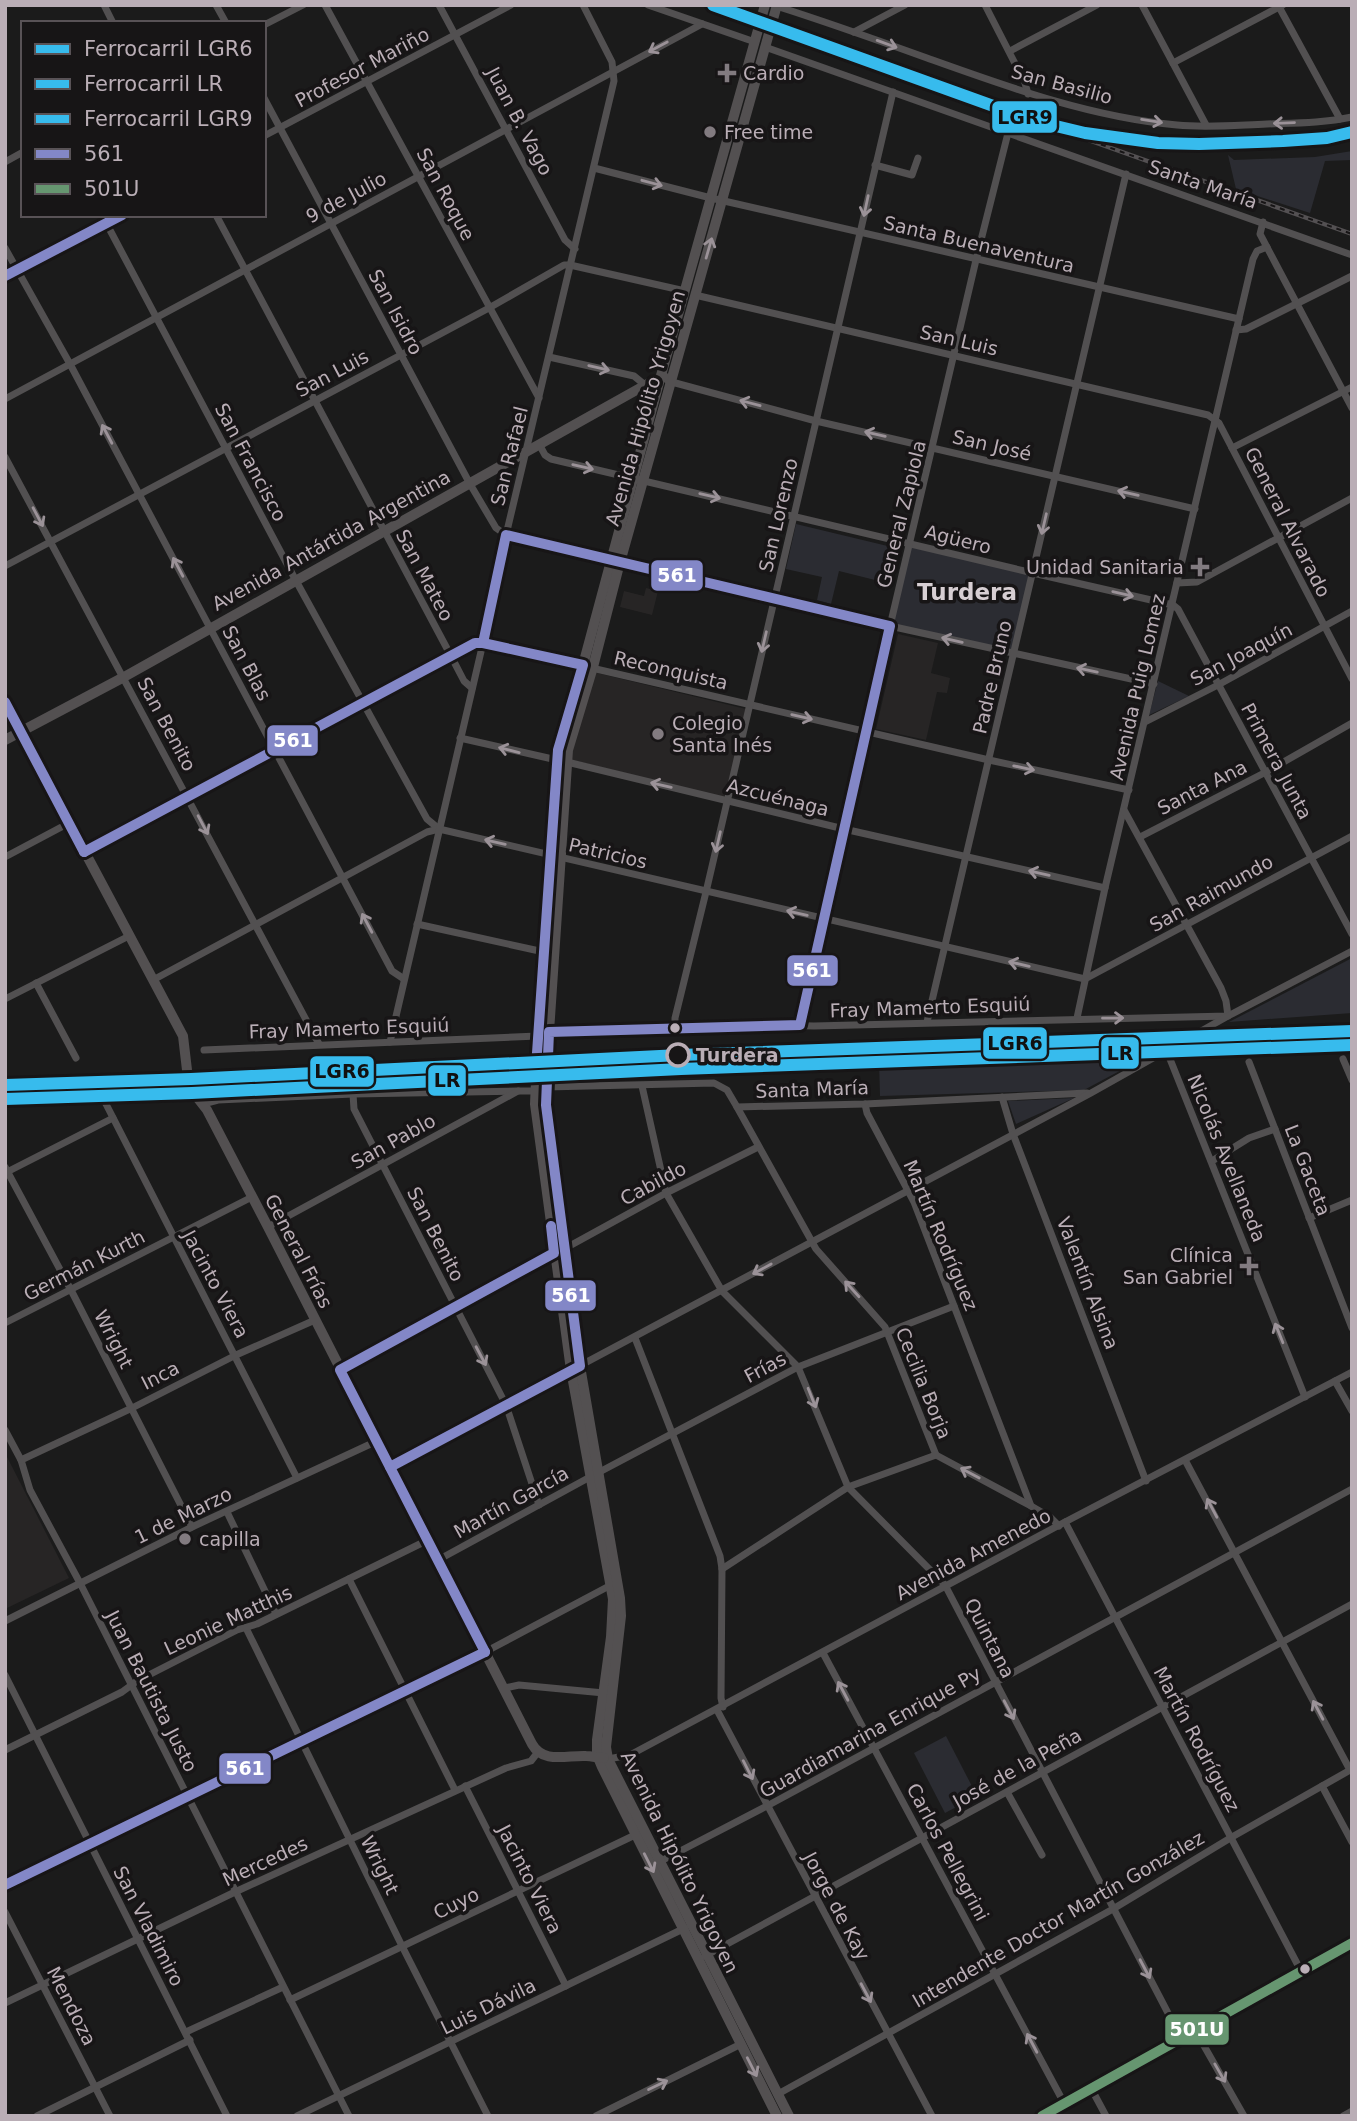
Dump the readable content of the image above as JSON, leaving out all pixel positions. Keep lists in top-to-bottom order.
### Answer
{
  "streets": {
    "main road": ["Avenida Hipólito Yrigoyen", "Avenida Antártida Argentina", "General Frías"],
    "street": [
      "Profesor Mariño",
      "San Basilio",
      "Juan B. Vago",
      "Santa María",
      "San Roque",
      "9 de Julio",
      "Santa Buenaventura",
      "San Isidro",
      "San Luis",
      "San José",
      "San Rafael",
      "San Francisco",
      "General Zapiola",
      "San Lorenzo",
      "General Alvarado",
      "Agüero",
      "San Mateo",
      "San Joaquín",
      "San Blas",
      "Reconquista",
      "Padre Bruno",
      "Avenida Puig Lomez",
      "San Benito",
      "Primera Junta",
      "Santa Ana",
      "Azcuénaga",
      "Patricios",
      "San Raimundo",
      "Fray Mamerto Esquiú",
      "San Pablo",
      "Nicolás Avellaneda",
      "La Gaceta",
      "Cabildo",
      "Martín Rodríguez",
      "Germán Kurth",
      "Valentín Alsina",
      "Jacinto Viera",
      "Wright",
      "Frías",
      "Inca",
      "Cecilia Borja",
      "Martín García",
      "1 de Marzo",
      "Avenida Amenedo",
      "Leonie Matthis",
      "Quintana",
      "Juan Bautista Justo",
      "Guardiamarina Enrique Py",
      "José de la Peña",
      "Carlos Pellegrini",
      "Mercedes",
      "Cuyo",
      "Jorge de Kay",
      "Intendente Doctor Martín González",
      "San Vladimiro",
      "Mendoza",
      "Luis Dávila"
    ]
  },
  "crossings": [
    ["Profesor Mariño", "Juan B. Vago"],
    ["Profesor Mariño", "San Roque"],
    ["Profesor Mariño", "San Isidro"],
    ["San Basilio", "Avenida Hipólito Yrigoyen"],
    ["Juan B. Vago", "9 de Julio"],
    ["Juan B. Vago", "San Rafael"],
    ["Santa María", "Avenida Hipólito Yrigoyen"],
    ["Santa María", "General Zapiola"],
    ["Santa María", "San Lorenzo"],
    ["Santa María", "Padre Bruno"],
    ["Santa María", "Martín Rodríguez"],
    ["Santa María", "Valentín Alsina"],
    ["Santa María", "Cecilia Borja"],
    ["San Roque", "9 de Julio"],
    ["San Roque", "San Luis"],
    ["San Roque", "San Rafael"],
    ["9 de Julio", "San Isidro"],
    ["9 de Julio", "San Rafael"],
    ["9 de Julio", "San Francisco"],
    ["9 de Julio", "San Mateo"],
    ["9 de Julio", "San Blas"],
    ["Santa Buenaventura", "Avenida Hipólito Yrigoyen"],
    ["Santa Buenaventura", "San Rafael"],
    ["Santa Buenaventura", "General Zapiola"],
    ["Santa Buenaventura", "San Lorenzo"],
    ["Santa Buenaventura", "Padre Bruno"],
    ["Santa Buenaventura", "Avenida Puig Lomez"],
    ["San Isidro", "San Luis"],
    ["San Isidro", "San Rafael"],
    ["San Isidro", "Avenida Antártida Argentina"],
    ["San Luis", "Avenida Hipólito Yrigoyen"],
    ["San Luis", "San Rafael"],
    ["San Luis", "San Francisco"],
    ["San Luis", "General Zapiola"],
    ["San Luis", "San Lorenzo"],
    ["San Luis", "General Alvarado"],
    ["San Luis", "San Mateo"],
    ["San Luis", "San Blas"],
    ["San Luis", "Padre Bruno"],
    ["San Luis", "Avenida Puig Lomez"],
    ["San Luis", "San Benito"],
    ["Avenida Hipólito Yrigoyen", "San José"],
    ["Avenida Hipólito Yrigoyen", "Agüero"],
    ["Avenida Hipólito Yrigoyen", "Avenida Antártida Argentina"],
    ["Avenida Hipólito Yrigoyen", "Reconquista"],
    ["Avenida Hipólito Yrigoyen", "Azcuénaga"],
    ["Avenida Hipólito Yrigoyen", "Patricios"],
    ["Avenida Hipólito Yrigoyen", "Fray Mamerto Esquiú"],
    ["Avenida Hipólito Yrigoyen", "San Pablo"],
    ["Avenida Hipólito Yrigoyen", "Cabildo"],
    ["Avenida Hipólito Yrigoyen", "Frías"],
    ["Avenida Hipólito Yrigoyen", "Martín García"],
    ["Avenida Hipólito Yrigoyen", "Avenida Amenedo"],
    ["Avenida Hipólito Yrigoyen", "Guardiamarina Enrique Py"],
    ["Avenida Hipólito Yrigoyen", "José de la Peña"],
    ["Avenida Hipólito Yrigoyen", "Cuyo"],
    ["Avenida Hipólito Yrigoyen", "Intendente Doctor Martín González"],
    ["Avenida Hipólito Yrigoyen", "Luis Dávila"],
    ["San José", "General Zapiola"],
    ["San José", "San Lorenzo"],
    ["San José", "Avenida Antártida Argentina"],
    ["San José", "Padre Bruno"],
    ["San José", "Avenida Puig Lomez"],
    ["San Rafael", "San Francisco"],
    ["San Rafael", "Avenida Antártida Argentina"],
    ["San Rafael", "San Mateo"],
    ["San Rafael", "San Blas"],
    ["San Rafael", "Reconquista"],
    ["San Rafael", "Azcuénaga"],
    ["San Rafael", "Patricios"],
    ["San Rafael", "Fray Mamerto Esquiú"],
    ["San Francisco", "Avenida Antártida Argentina"],
    ["San Francisco", "Patricios"],
    ["General Zapiola", "Agüero"],
    ["General Zapiola", "Reconquista"],
    ["General Zapiola", "Azcuénaga"],
    ["General Zapiola", "Patricios"],
    ["General Zapiola", "Fray Mamerto Esquiú"],
    ["San Lorenzo", "Agüero"],
    ["San Lorenzo", "Reconquista"],
    ["San Lorenzo", "Azcuénaga"],
    ["San Lorenzo", "Patricios"],
    ["San Lorenzo", "Fray Mamerto Esquiú"],
    ["General Alvarado", "San Joaquín"],
    ["General Alvarado", "Avenida Puig Lomez"],
    ["Agüero", "Avenida Antártida Argentina"],
    ["Agüero", "Padre Bruno"],
    ["Agüero", "Avenida Puig Lomez"],
    ["Agüero", "Primera Junta"],
    ["Avenida Antártida Argentina", "San Mateo"],
    ["Avenida Antártida Argentina", "San Blas"],
    ["Avenida Antártida Argentina", "San Benito"],
    ["Avenida Antártida Argentina", "General Frías"],
    ["San Joaquín", "Avenida Puig Lomez"],
    ["San Joaquín", "Primera Junta"],
    ["Reconquista", "Padre Bruno"],
    ["Reconquista", "Avenida Puig Lomez"],
    ["Padre Bruno", "Azcuénaga"],
    ["Padre Bruno", "Patricios"],
    ["Padre Bruno", "Fray Mamerto Esquiú"],
    ["Avenida Puig Lomez", "Primera Junta"],
    ["Avenida Puig Lomez", "Azcuénaga"],
    ["Avenida Puig Lomez", "Patricios"],
    ["Avenida Puig Lomez", "San Raimundo"],
    ["Avenida Puig Lomez", "Fray Mamerto Esquiú"],
    ["San Benito", "Fray Mamerto Esquiú"],
    ["San Benito", "San Pablo"],
    ["San Benito", "Cabildo"],
    ["San Benito", "Martín García"],
    ["Primera Junta", "Santa Ana"],
    ["Primera Junta", "San Raimundo"],
    ["Patricios", "San Raimundo"],
    ["San Pablo", "General Frías"],
    ["Nicolás Avellaneda", "Avenida Amenedo"],
    ["Cabildo", "General Frías"],
    ["Cabildo", "Cecilia Borja"],
    ["Martín Rodríguez", "Frías"],
    ["Martín Rodríguez", "Cecilia Borja"],
    ["Martín Rodríguez", "Avenida Amenedo"],
    ["Martín Rodríguez", "Guardiamarina Enrique Py"],
    ["Martín Rodríguez", "José de la Peña"],
    ["Martín Rodríguez", "Intendente Doctor Martín González"],
    ["General Frías", "Germán Kurth"],
    ["General Frías", "Inca"],
    ["General Frías", "Martín García"],
    ["General Frías", "1 de Marzo"],
    ["General Frías", "Leonie Matthis"],
    ["General Frías", "Mercedes"],
    ["Germán Kurth", "Jacinto Viera"],
    ["Germán Kurth", "Wright"],
    ["Valentín Alsina", "Avenida Amenedo"],
    ["Jacinto Viera", "Inca"],
    ["Jacinto Viera", "1 de Marzo"],
    ["Jacinto Viera", "Mercedes"],
    ["Jacinto Viera", "Cuyo"],
    ["Jacinto Viera", "Luis Dávila"],
    ["Wright", "Inca"],
    ["Wright", "1 de Marzo"],
    ["Wright", "Leonie Matthis"],
    ["Wright", "Mercedes"],
    ["Wright", "Cuyo"],
    ["Wright", "Luis Dávila"],
    ["Frías", "Cecilia Borja"],
    ["Frías", "Martín García"],
    ["Frías", "Quintana"],
    ["Frías", "Jorge de Kay"],
    ["Inca", "Juan Bautista Justo"],
    ["1 de Marzo", "Juan Bautista Justo"],
    ["Avenida Amenedo", "Quintana"],
    ["Avenida Amenedo", "Carlos Pellegrini"],
    ["Avenida Amenedo", "Jorge de Kay"],
    ["Leonie Matthis", "Juan Bautista Justo"],
    ["Leonie Matthis", "San Vladimiro"],
    ["Quintana", "Guardiamarina Enrique Py"],
    ["Quintana", "José de la Peña"],
    ["Quintana", "Intendente Doctor Martín González"],
    ["Juan Bautista Justo", "Mercedes"],
    ["Juan Bautista Justo", "Cuyo"],
    ["Juan Bautista Justo", "Luis Dávila"],
    ["Guardiamarina Enrique Py", "Carlos Pellegrini"],
    ["Guardiamarina Enrique Py", "Jorge de Kay"],
    ["José de la Peña", "Carlos Pellegrini"],
    ["José de la Peña", "Jorge de Kay"],
    ["Carlos Pellegrini", "Intendente Doctor Martín González"],
    ["Mercedes", "San Vladimiro"],
    ["Mercedes", "Mendoza"],
    ["Jorge de Kay", "Intendente Doctor Martín González"]
  ],
  "one_way": [
    "San José",
    "Agüero",
    "San Blas",
    "Reconquista",
    "Azcuénaga",
    "Patricios",
    "Nicolás Avellaneda",
    "Cecilia Borja",
    "Quintana",
    "Carlos Pellegrini"
  ],
  "districts": ["Turdera"],
  "places": {
    "health": ["Cardio", "Unidad Sanitaria", "Clínica San Gabriel"],
    "other": [
      "Free time",
      "Colegio Santa Inés",
      "Turdera",
      "capilla"
    ]
  },
  "lines": [
    "rail line LGR9",
    "transit line 561",
    "rail line LGR6",
    "rail line LR",
    "transit line 501U"
  ],
  "legend": [
    "Ferrocarril LGR6",
    "Ferrocarril LR",
    "Ferrocarril LGR9",
    "561",
    "501U"
  ]
}
